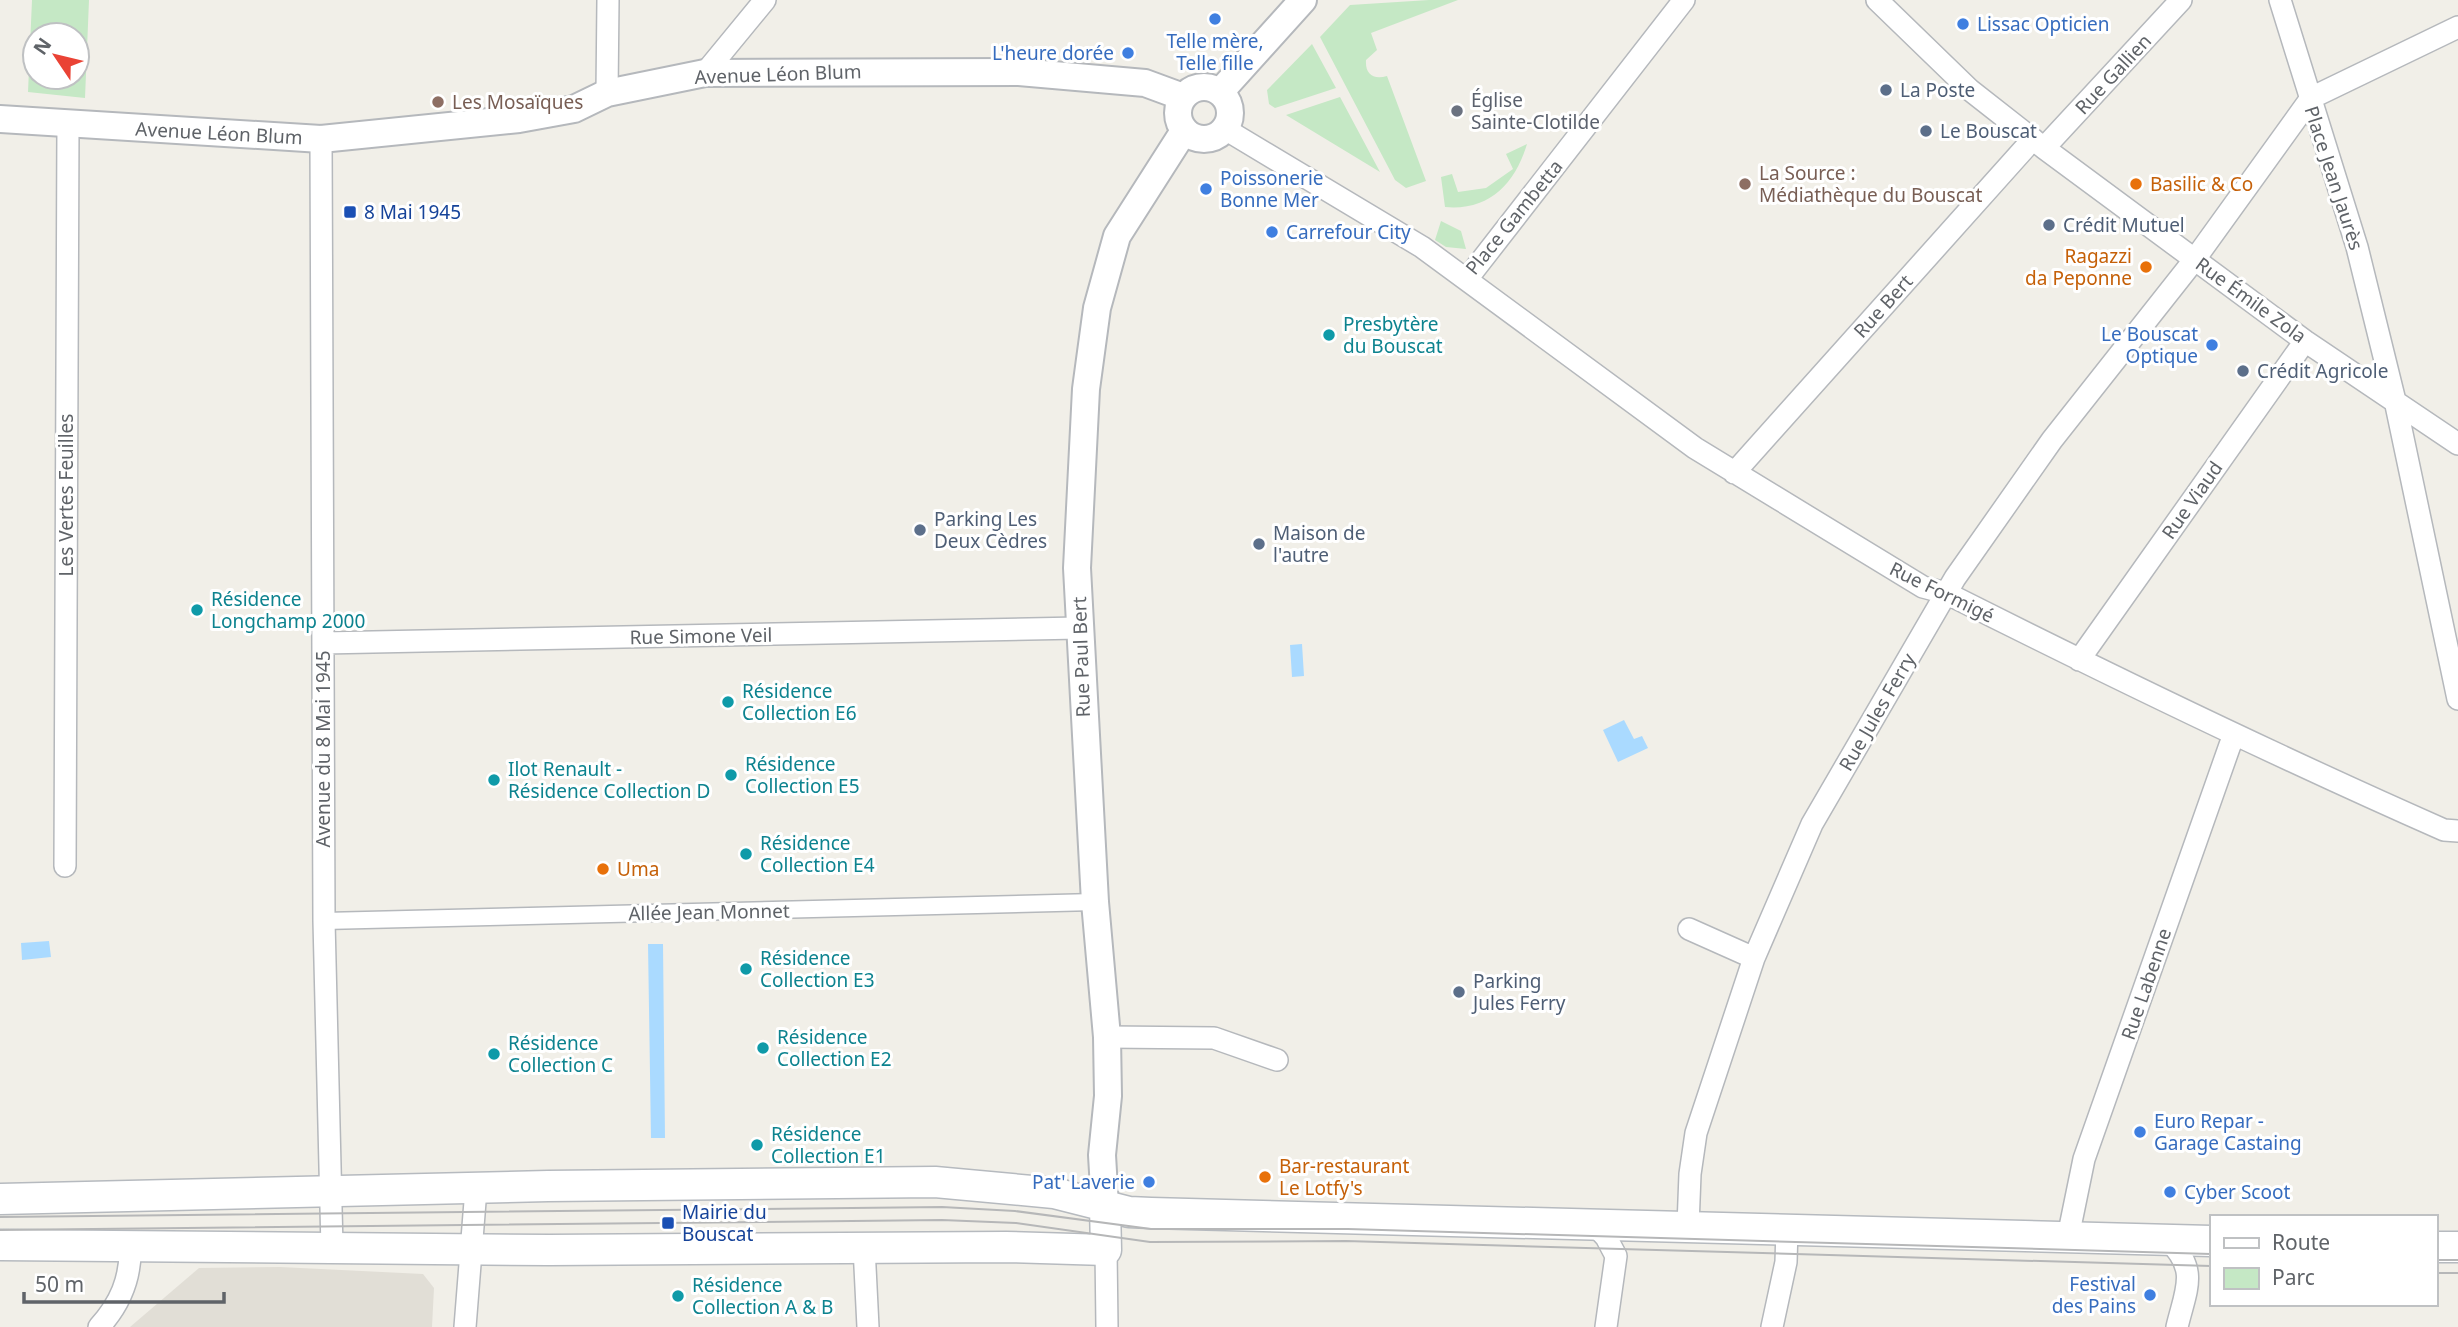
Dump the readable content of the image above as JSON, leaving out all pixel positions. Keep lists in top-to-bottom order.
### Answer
{
  "streets": {
    "street": [
      "Avenue Léon Blum",
      "Rue Gallien",
      "Place Jean Jaurès",
      "Place Gambetta",
      "Rue Émile Zola",
      "Rue Bert",
      "Les Vertes Feuilles",
      "Rue Viaud",
      "Rue Formigé",
      "Rue Simone Veil",
      "Rue Paul Bert",
      "Rue Jules Ferry",
      "Avenue du 8 Mai 1945",
      "Allée Jean Monnet",
      "Rue Labenne"
    ]
  },
  "crossings": [
    ["Avenue Léon Blum", "Place Gambetta"],
    ["Avenue Léon Blum", "Les Vertes Feuilles"],
    ["Avenue Léon Blum", "Rue Paul Bert"],
    ["Avenue Léon Blum", "Avenue du 8 Mai 1945"],
    ["Rue Gallien", "Rue Émile Zola"],
    ["Rue Gallien", "Rue Bert"],
    ["Place Jean Jaurès", "Rue Émile Zola"],
    ["Place Jean Jaurès", "Rue Jules Ferry"],
    ["Place Gambetta", "Rue Formigé"],
    ["Place Gambetta", "Rue Paul Bert"],
    ["Rue Émile Zola", "Rue Bert"],
    ["Rue Émile Zola", "Rue Viaud"],
    ["Rue Émile Zola", "Rue Jules Ferry"],
    ["Rue Bert", "Rue Formigé"],
    ["Rue Viaud", "Rue Formigé"],
    ["Rue Formigé", "Rue Jules Ferry"],
    ["Rue Formigé", "Rue Labenne"],
    ["Rue Simone Veil", "Rue Paul Bert"],
    ["Rue Simone Veil", "Avenue du 8 Mai 1945"],
    ["Rue Paul Bert", "Allée Jean Monnet"],
    ["Avenue du 8 Mai 1945", "Allée Jean Monnet"]
  ],
  "places": {
    "other": [
      "Telle mère, Telle fille",
      "Lissac Opticien",
      "L'heure dorée",
      "La Poste",
      "Les Mosaïques",
      "Église Sainte-Clotilde",
      "Le Bouscat",
      "La Source : Médiathèque du Bouscat",
      "Basilic & Co",
      "Poissonerie Bonne Mer",
      "Crédit Mutuel",
      "Carrefour City",
      "Ragazzi da Peponne",
      "Presbytère du Bouscat",
      "Le Bouscat Optique",
      "Crédit Agricole",
      "Parking Les Deux Cèdres",
      "Maison de l'autre",
      "Résidence Longchamp 2000",
      "Résidence Collection E6",
      "Résidence Collection E5",
      "Ilot Renault - Résidence Collection D",
      "Résidence Collection E4",
      "Uma",
      "Résidence Collection E3",
      "Parking Jules Ferry",
      "Résidence Collection E2",
      "Résidence Collection C",
      "Euro Repar - Garage Castaing",
      "Résidence Collection E1",
      "Bar-restaurant Le Lotfy's",
      "Pat' Laverie",
      "Cyber Scoot",
      "Festival des Pains",
      "Résidence Collection A & B"
    ],
    "transit": ["8 Mai 1945", "Mairie du Bouscat"]
  },
  "legend": ["Route", "Parc"],
  "scale_bar": "50 m",
  "north": "top left"
}
